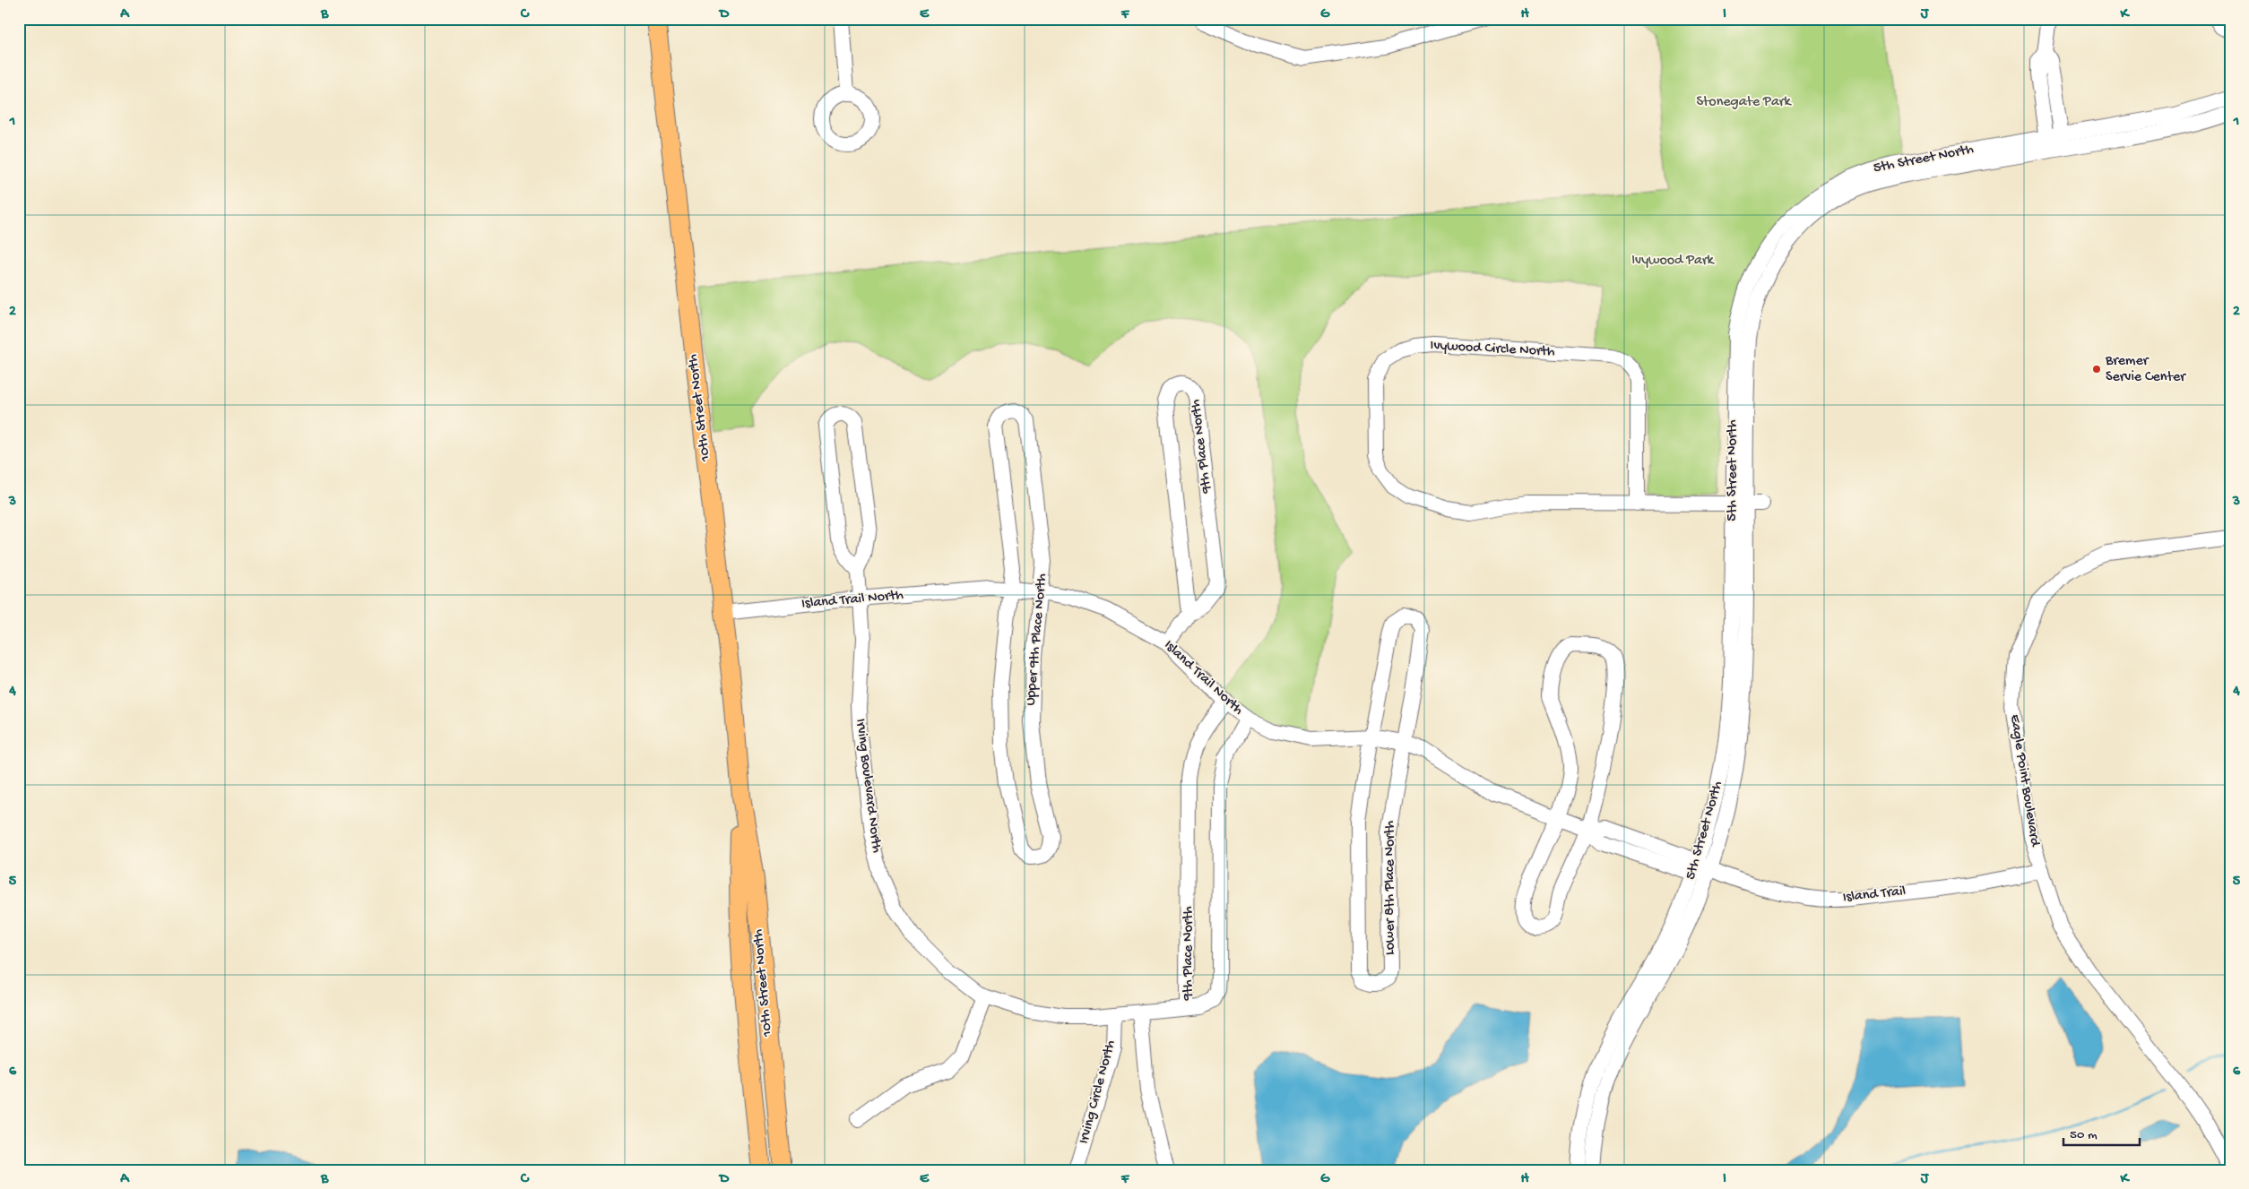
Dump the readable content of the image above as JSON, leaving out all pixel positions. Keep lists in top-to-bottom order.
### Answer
{
  "streets": {
    "main road": ["10th Street North"],
    "street": [
      "5th Street North",
      "Ivywood Circle North",
      "9th Place North",
      "Island Trail North",
      "Upper 9th Place North",
      "Eagle Point Boulevard",
      "Irving Boulevard North",
      "Lower 8th Place North",
      "Island Trail",
      "Irving Circle North"
    ]
  },
  "crossings": [
    ["5th Street North", "Ivywood Circle North"],
    ["5th Street North", "Island Trail North"],
    ["5th Street North", "Island Trail"],
    ["10th Street North", "Island Trail North"],
    ["9th Place North", "Island Trail North"],
    ["9th Place North", "Irving Boulevard North"],
    ["Island Trail North", "Upper 9th Place North"],
    ["Island Trail North", "Irving Boulevard North"],
    ["Island Trail North", "Lower 8th Place North"],
    ["Island Trail North", "Island Trail"],
    ["Eagle Point Boulevard", "Island Trail"],
    ["Irving Boulevard North", "Irving Circle North"]
  ],
  "parks": ["Stonegate Park", "Ivywood Park"],
  "places": ["Bremer Servie Center"],
  "scale_bar": "50 m",
  "grid": {
    "columns": [
      "A",
      "B",
      "C",
      "D",
      "E",
      "F",
      "G",
      "H",
      "I",
      "J",
      "K"
    ],
    "rows": [
      "1",
      "2",
      "3",
      "4",
      "5",
      "6"
    ]
  }
}
